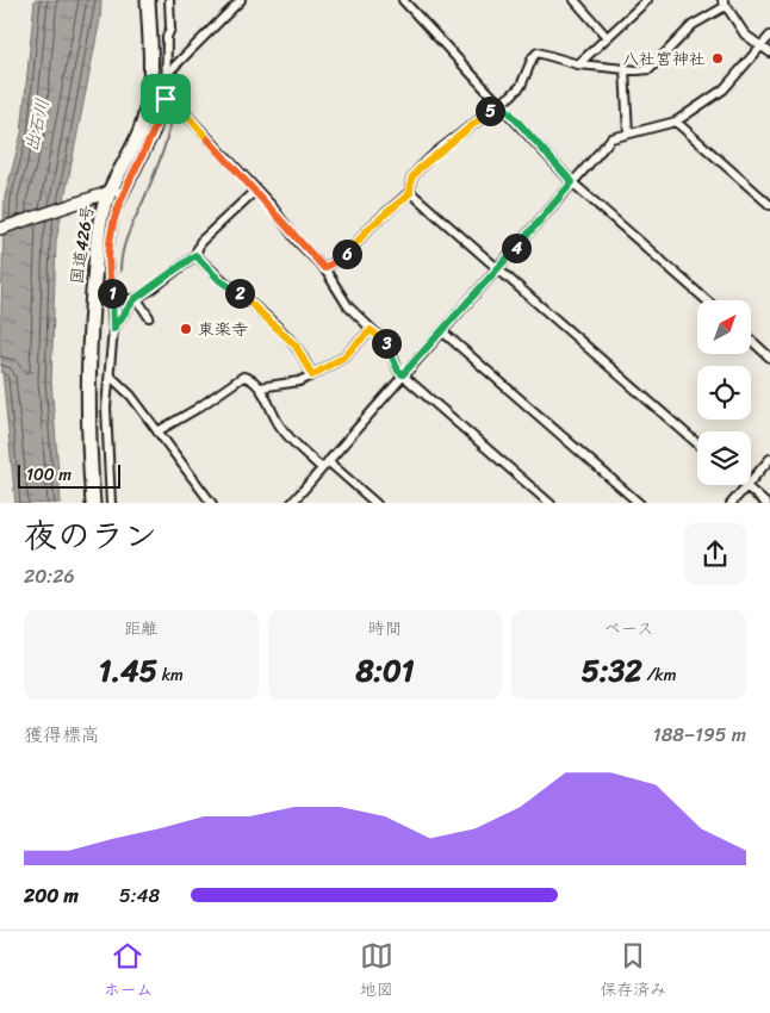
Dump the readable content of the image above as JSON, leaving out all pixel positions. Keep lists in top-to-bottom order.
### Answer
{
  "streets": {
    "highway": ["国道426号"]
  },
  "water": ["出石川"],
  "places": ["八社宮神社", "東楽寺"],
  "scale_bar": "100 m",
  "north": "top right",
  "page": {
    "pins": [
      "5",
      "4",
      "6",
      "1",
      "2",
      "3"
    ],
    "scale": "100 m",
    "heading": ["夜のラン", "20:26"],
    "stats": [
      ["距離", "1.45 km"],
      ["時間", "8:01"],
      ["ペース", "5:32 /km"]
    ],
    "chart": ["獲得標高", "188–195 m"],
    "list": [
      {
        "name": "200 m",
        "note": "5:48"
      }
    ],
    "tabs": ["ホーム", "地図", "保存済み"]
  }
}
